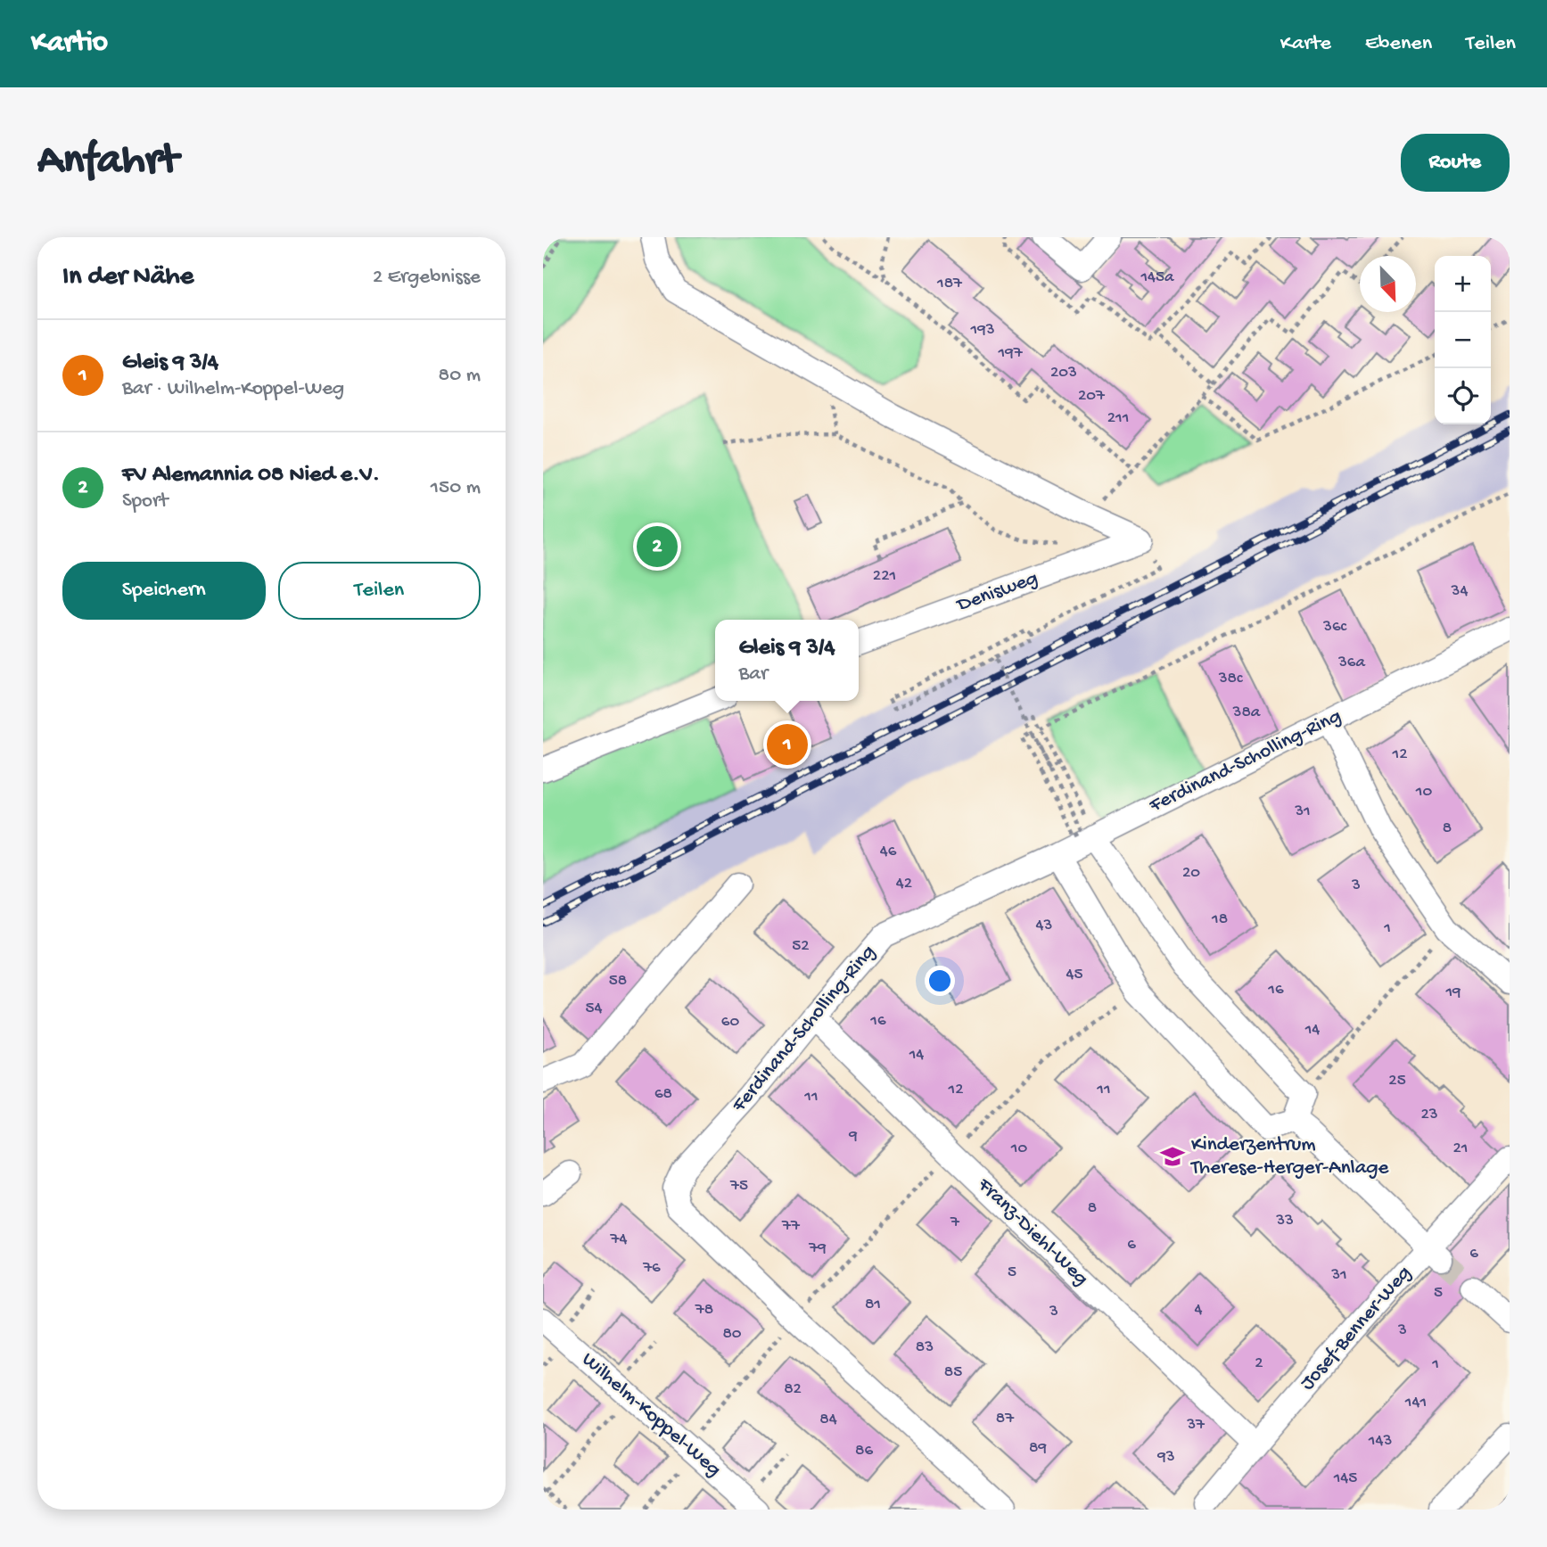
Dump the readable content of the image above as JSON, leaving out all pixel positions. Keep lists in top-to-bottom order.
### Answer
{
  "streets": {
    "street": [
      "Denisweg",
      "Ferdinand-Scholling-Ring",
      "Franz-Diehl-Weg",
      "Josef-Benner-Weg",
      "Wilhelm-Koppel-Weg"
    ]
  },
  "crossings": [
    ["Ferdinand-Scholling-Ring", "Franz-Diehl-Weg"],
    ["Franz-Diehl-Weg", "Josef-Benner-Weg"]
  ],
  "places": {
    "school or university": ["Kinderzentrum Therese-Herger-Anlage"]
  },
  "house_numbers": [
    "145a",
    "187",
    "193",
    "197",
    "203",
    "207",
    "211",
    "221",
    "34",
    "36c",
    "36a",
    "38c",
    "38a",
    "12",
    "10",
    "31",
    "8",
    "46",
    "20",
    "42",
    "3",
    "18",
    "43",
    "1",
    "52",
    "45",
    "58",
    "16",
    "19",
    "54",
    "16",
    "60",
    "14",
    "14",
    "25",
    "12",
    "11",
    "68",
    "11",
    "23",
    "9",
    "10",
    "21",
    "75",
    "8",
    "33",
    "7",
    "77",
    "74",
    "6",
    "79",
    "6",
    "76",
    "5",
    "31",
    "5",
    "81",
    "78",
    "4",
    "3",
    "3",
    "80",
    "83",
    "2",
    "1",
    "85",
    "82",
    "141",
    "87",
    "84",
    "37",
    "143",
    "89",
    "86",
    "93",
    "145"
  ],
  "north": "bottom right",
  "page": {
    "header": "Kartio",
    "nav": ["Karte", "Ebenen", "Teilen"],
    "buttons": [
      "Route",
      ["Speichern", "Teilen"]
    ],
    "title": "Anfahrt",
    "heading": ["In der Nähe", "2 Ergebnisse"],
    "map_buttons": ["+", "−"],
    "list": [
      {
        "mark": "1",
        "name": "Gleis 9 3/4",
        "note": "Bar · Wilhelm-Koppel-Weg",
        "value": "80 m"
      },
      {
        "mark": "2",
        "name": "FV Alemannia 08 Nied e.V.",
        "note": "Sport",
        "value": "150 m"
      }
    ],
    "pins": ["2", "1"],
    "popup": ["Gleis 9 3/4", "Bar"]
  }
}
